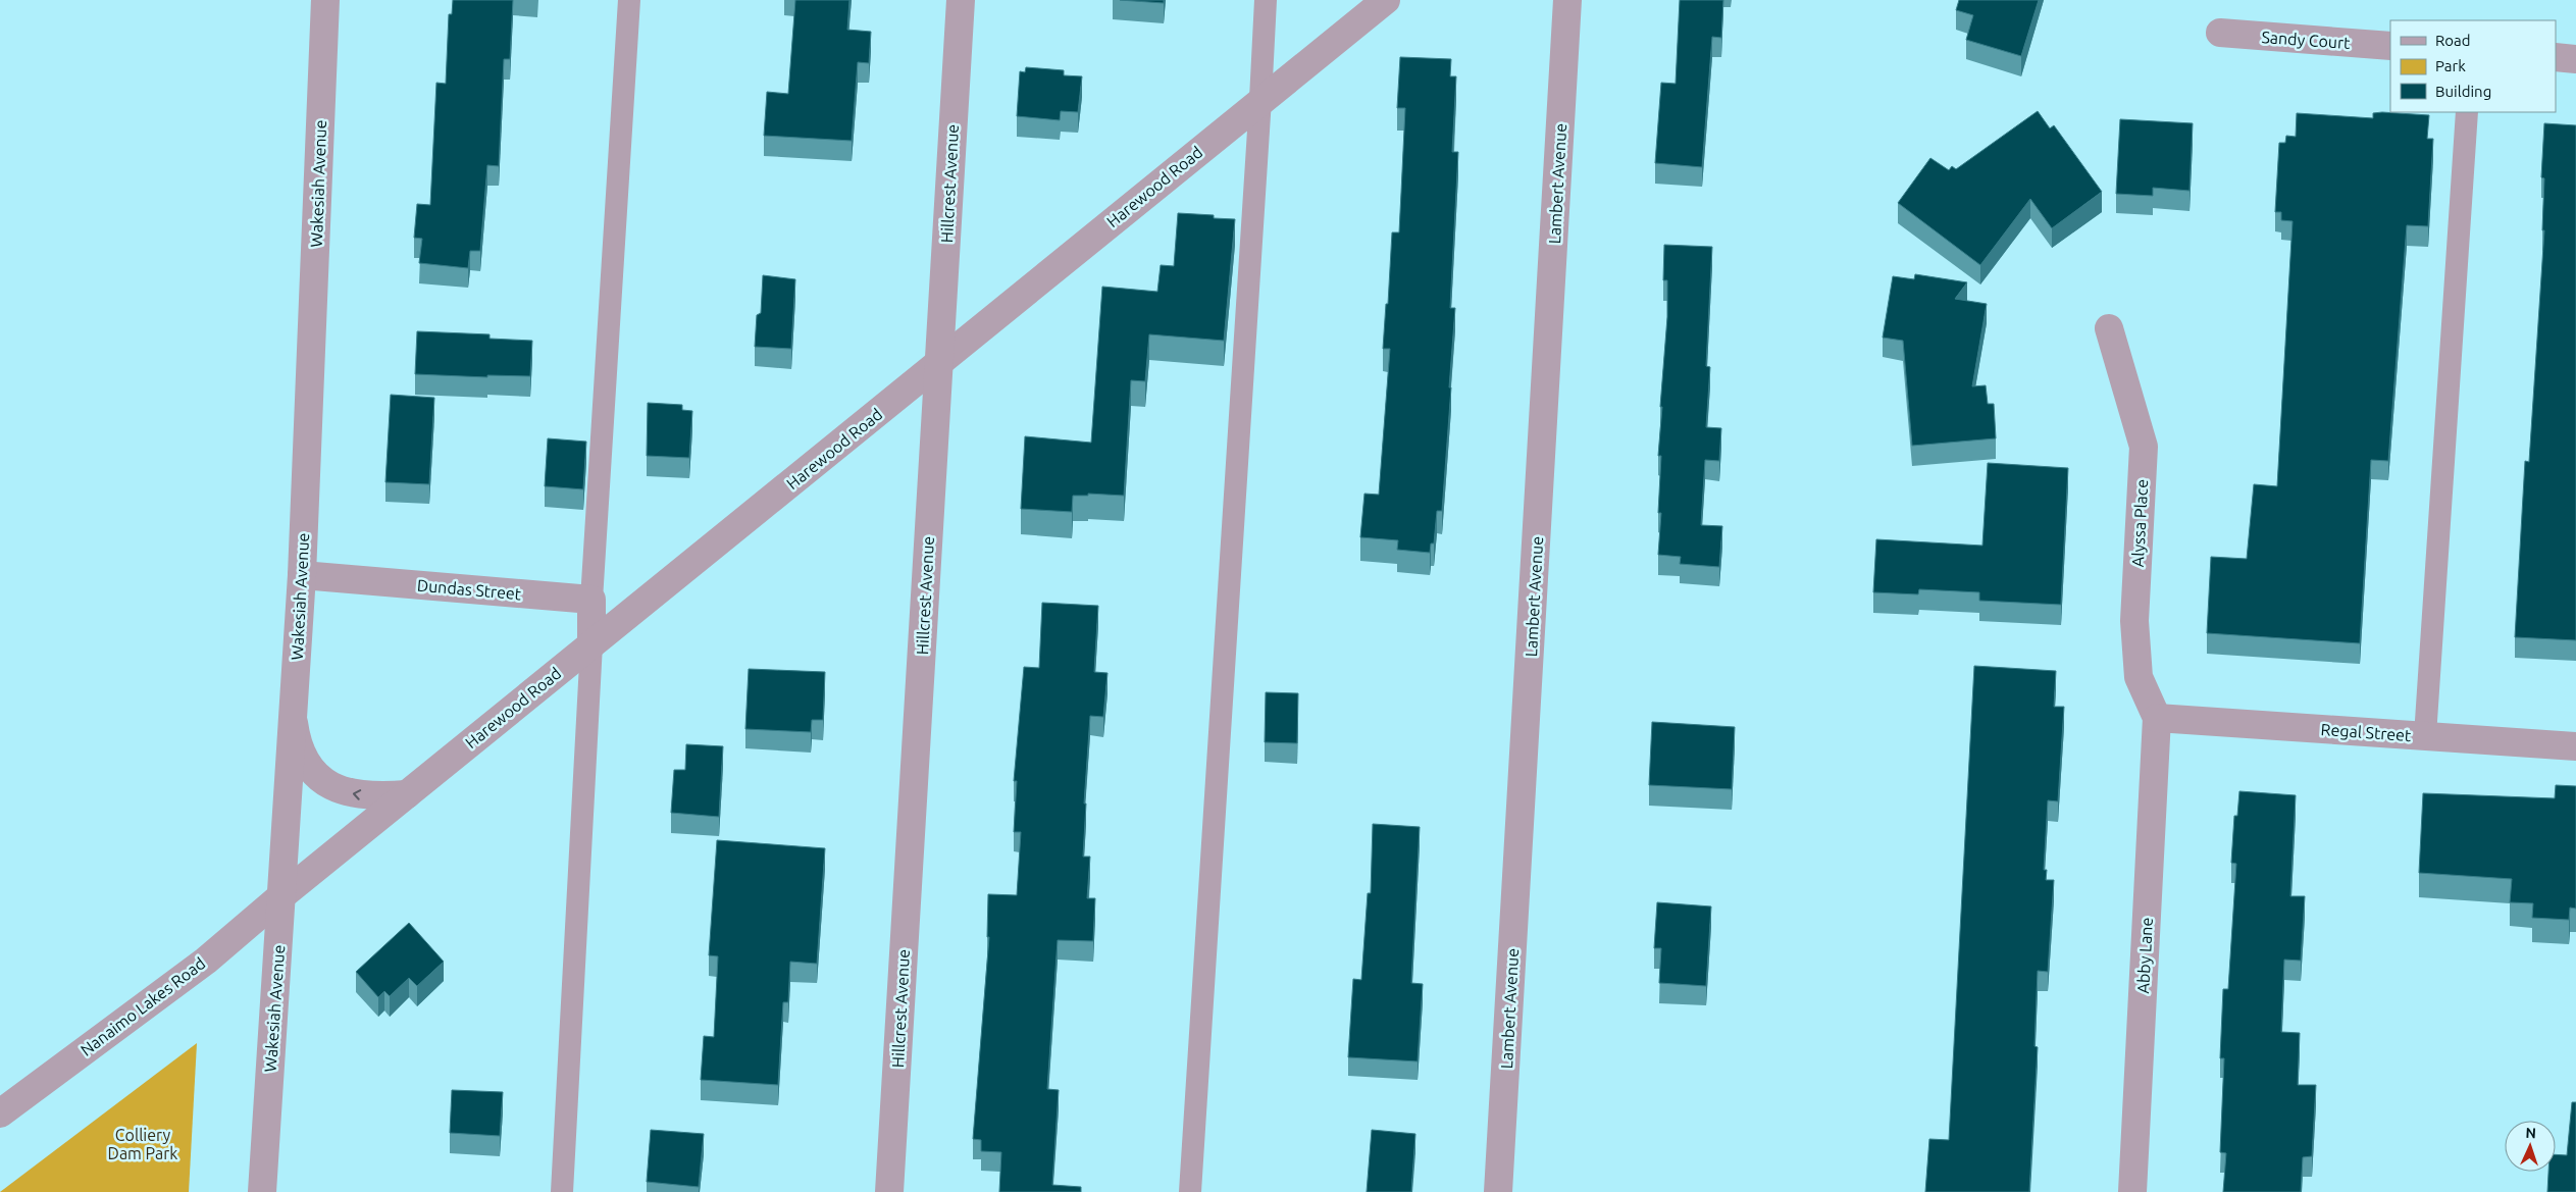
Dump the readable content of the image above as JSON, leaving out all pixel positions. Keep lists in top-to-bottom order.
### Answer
{
  "streets": {
    "street": [
      "Sandy Court",
      "Wakesiah Avenue",
      "Hillcrest Avenue",
      "Lambert Avenue",
      "Harewood Road",
      "Alyssa Place",
      "Dundas Street",
      "Regal Street",
      "Abby Lane",
      "Nanaimo Lakes Road"
    ]
  },
  "crossings": [
    ["Wakesiah Avenue", "Harewood Road"],
    ["Wakesiah Avenue", "Dundas Street"],
    ["Wakesiah Avenue", "Nanaimo Lakes Road"],
    ["Hillcrest Avenue", "Harewood Road"],
    ["Harewood Road", "Nanaimo Lakes Road"],
    ["Alyssa Place", "Regal Street"],
    ["Alyssa Place", "Abby Lane"],
    ["Regal Street", "Abby Lane"]
  ],
  "parks": ["Colliery Dam Park"],
  "legend": ["Road", "Park", "Building"],
  "north": "top"
}
